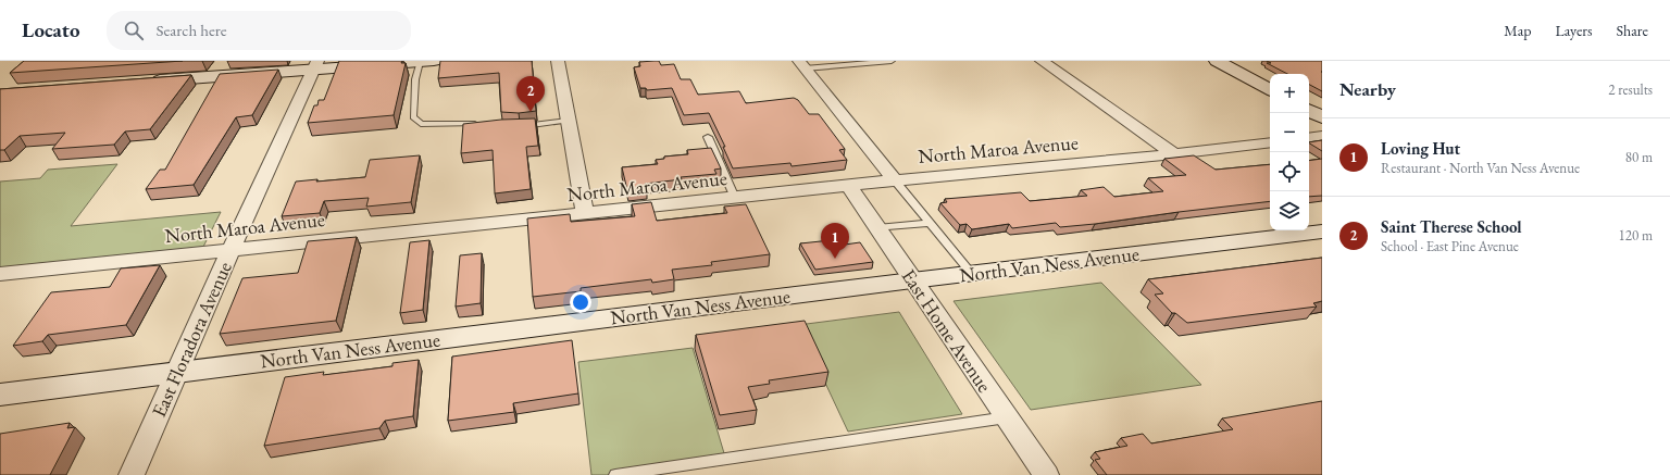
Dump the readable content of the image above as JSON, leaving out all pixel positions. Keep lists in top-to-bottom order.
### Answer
{
  "streets": {
    "main road": ["North Van Ness Avenue"],
    "street": ["North Maroa Avenue", "East Home Avenue", "East Floradora Avenue"]
  },
  "crossings": [
    ["North Maroa Avenue", "East Home Avenue"],
    ["North Maroa Avenue", "East Floradora Avenue"],
    ["North Van Ness Avenue", "East Home Avenue"],
    ["North Van Ness Avenue", "East Floradora Avenue"]
  ],
  "page": {
    "header": "Locato",
    "search": "Search here",
    "nav": ["Map", "Layers", "Share"],
    "heading": ["Nearby", "2 results"],
    "map_buttons": ["+", "−"],
    "pins": ["2", "1"],
    "list": [
      {
        "mark": "1",
        "name": "Loving Hut",
        "note": "Restaurant · North Van Ness Avenue",
        "value": "80 m"
      },
      {
        "mark": "2",
        "name": "Saint Therese School",
        "note": "School · East Pine Avenue",
        "value": "120 m"
      }
    ]
  }
}
